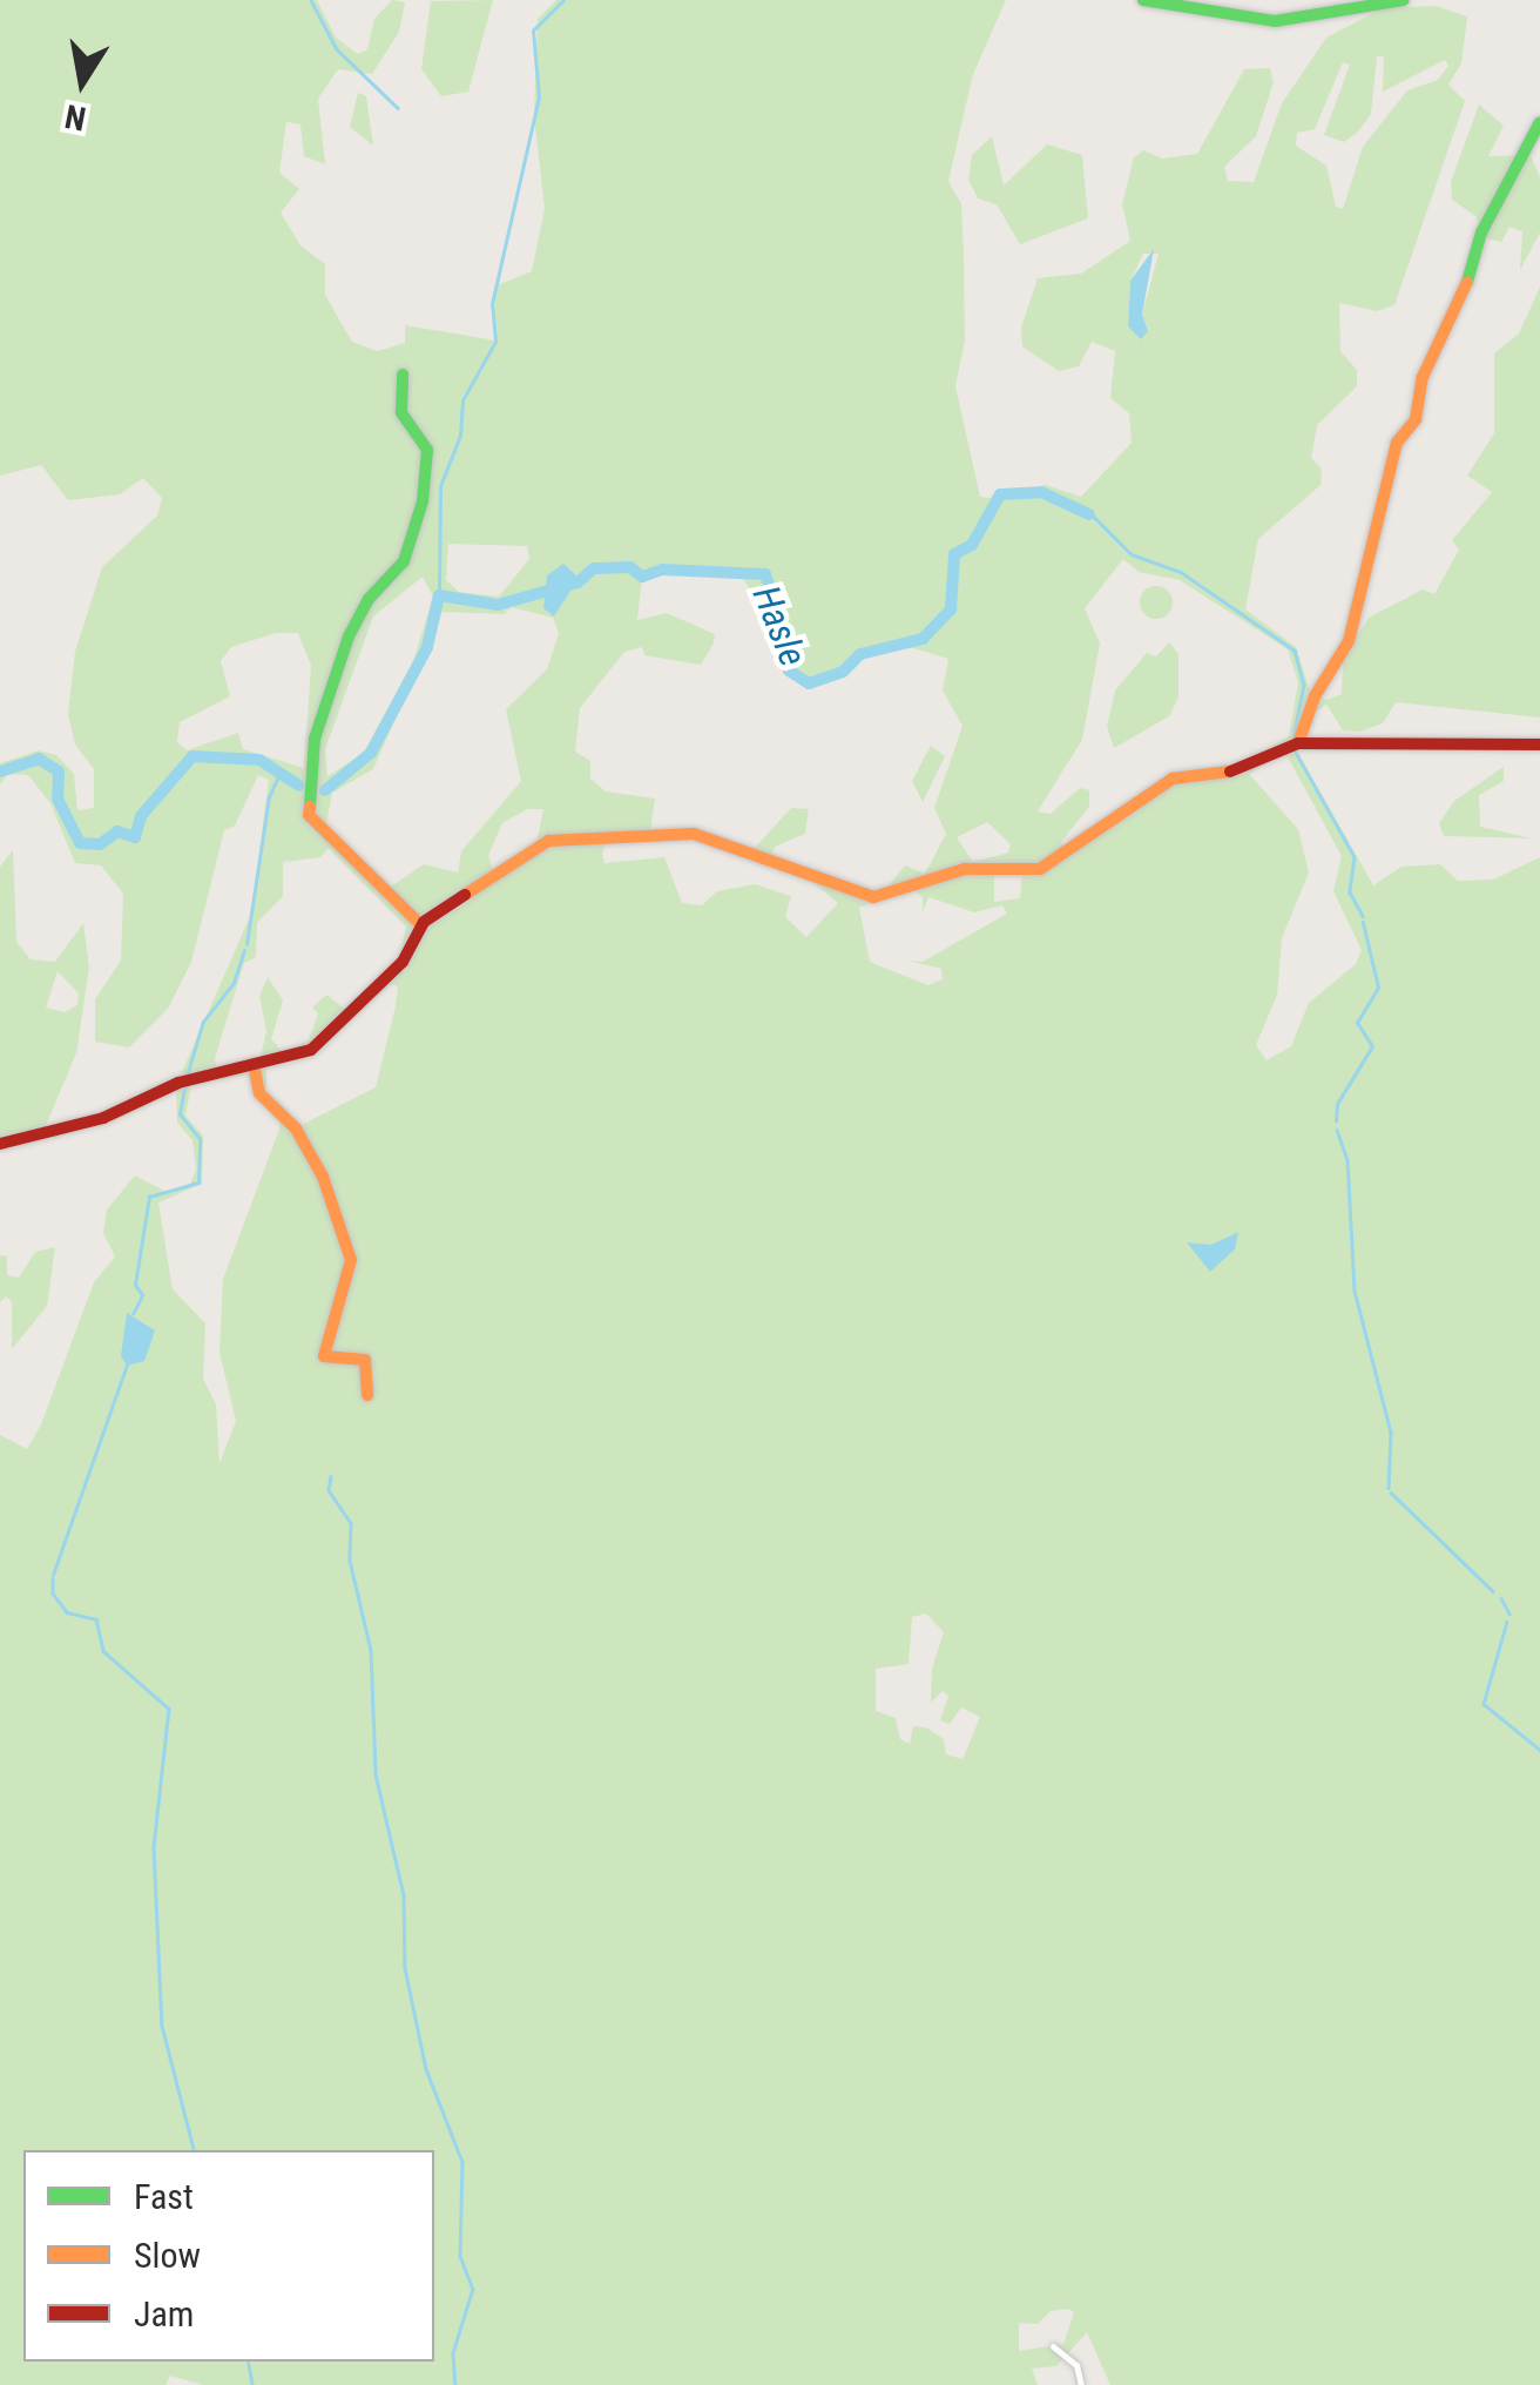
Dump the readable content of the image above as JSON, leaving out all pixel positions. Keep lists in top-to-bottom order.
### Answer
{
  "water": ["Hasle"],
  "legend": ["Fast", "Slow", "Jam"],
  "north": "bottom"
}
